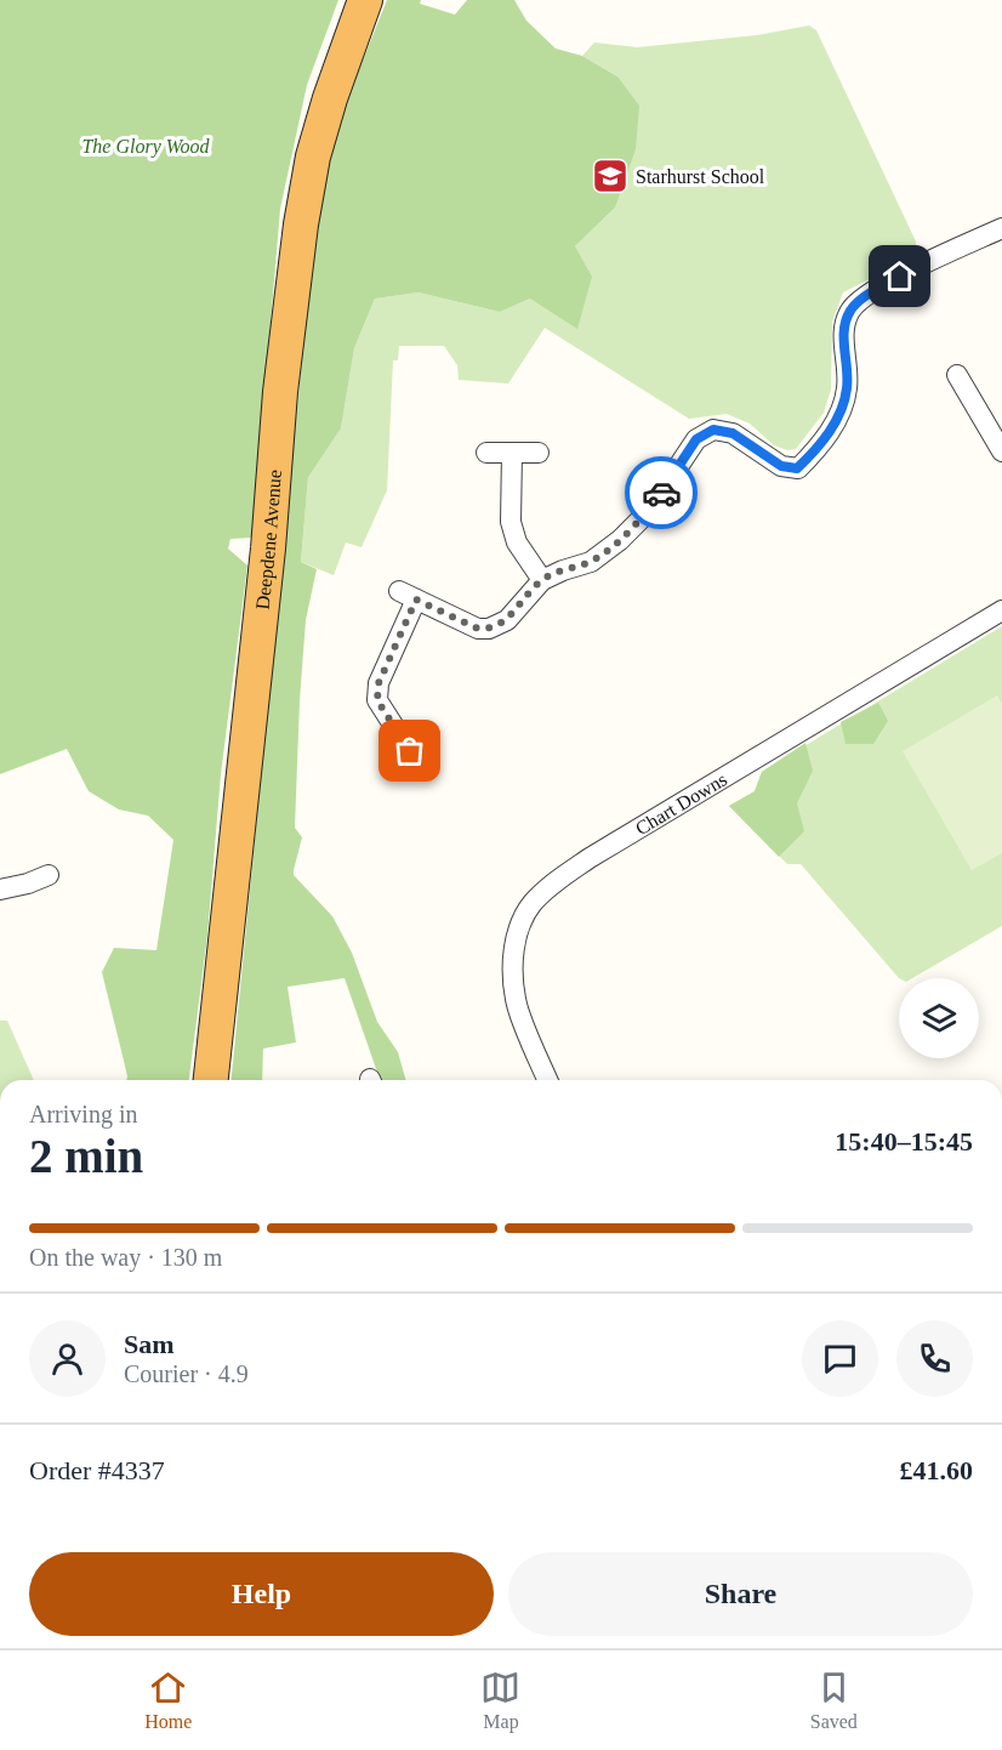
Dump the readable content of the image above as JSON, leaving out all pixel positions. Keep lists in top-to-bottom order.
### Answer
{
  "streets": {
    "highway": ["Deepdene Avenue"],
    "street": ["Chart Downs"]
  },
  "parks": ["The Glory Wood"],
  "places": {
    "school or university": ["Starhurst School"]
  },
  "page": {
    "heading": ["2 min", "Arriving in", "15:40–15:45"],
    "panel": [
      "Sam",
      "Courier · 4.9",
      "Order #4337",
      "£41.60"
    ],
    "bar": "On the way · 130 m",
    "buttons": ["Help", "Share"],
    "tabs": ["Home", "Map", "Saved"]
  }
}
